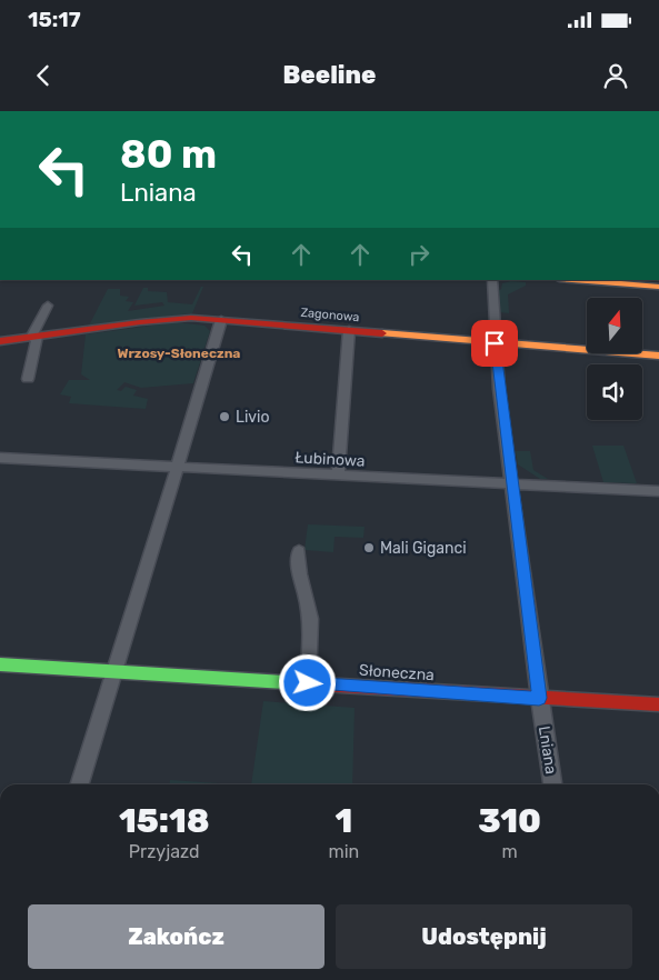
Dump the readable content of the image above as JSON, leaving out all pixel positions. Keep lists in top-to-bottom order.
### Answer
{
  "streets": {
    "street": [
      "Zagonowa",
      "Łubinowa",
      "Słoneczna",
      "Lniana"
    ]
  },
  "crossings": [
    ["Zagonowa", "Lniana"],
    ["Łubinowa", "Lniana"],
    ["Słoneczna", "Lniana"]
  ],
  "districts": ["Wrzosy-Słoneczna"],
  "places": ["Livio", "Mali Giganci"],
  "north": "top",
  "page": {
    "status": "15:17",
    "header": "Beeline",
    "turn": ["80 m", "Lniana"],
    "eta": [
      "15:18",
      "Przyjazd",
      "1",
      "min",
      "310",
      "m"
    ],
    "buttons": ["Zakończ", "Udostępnij"]
  }
}
